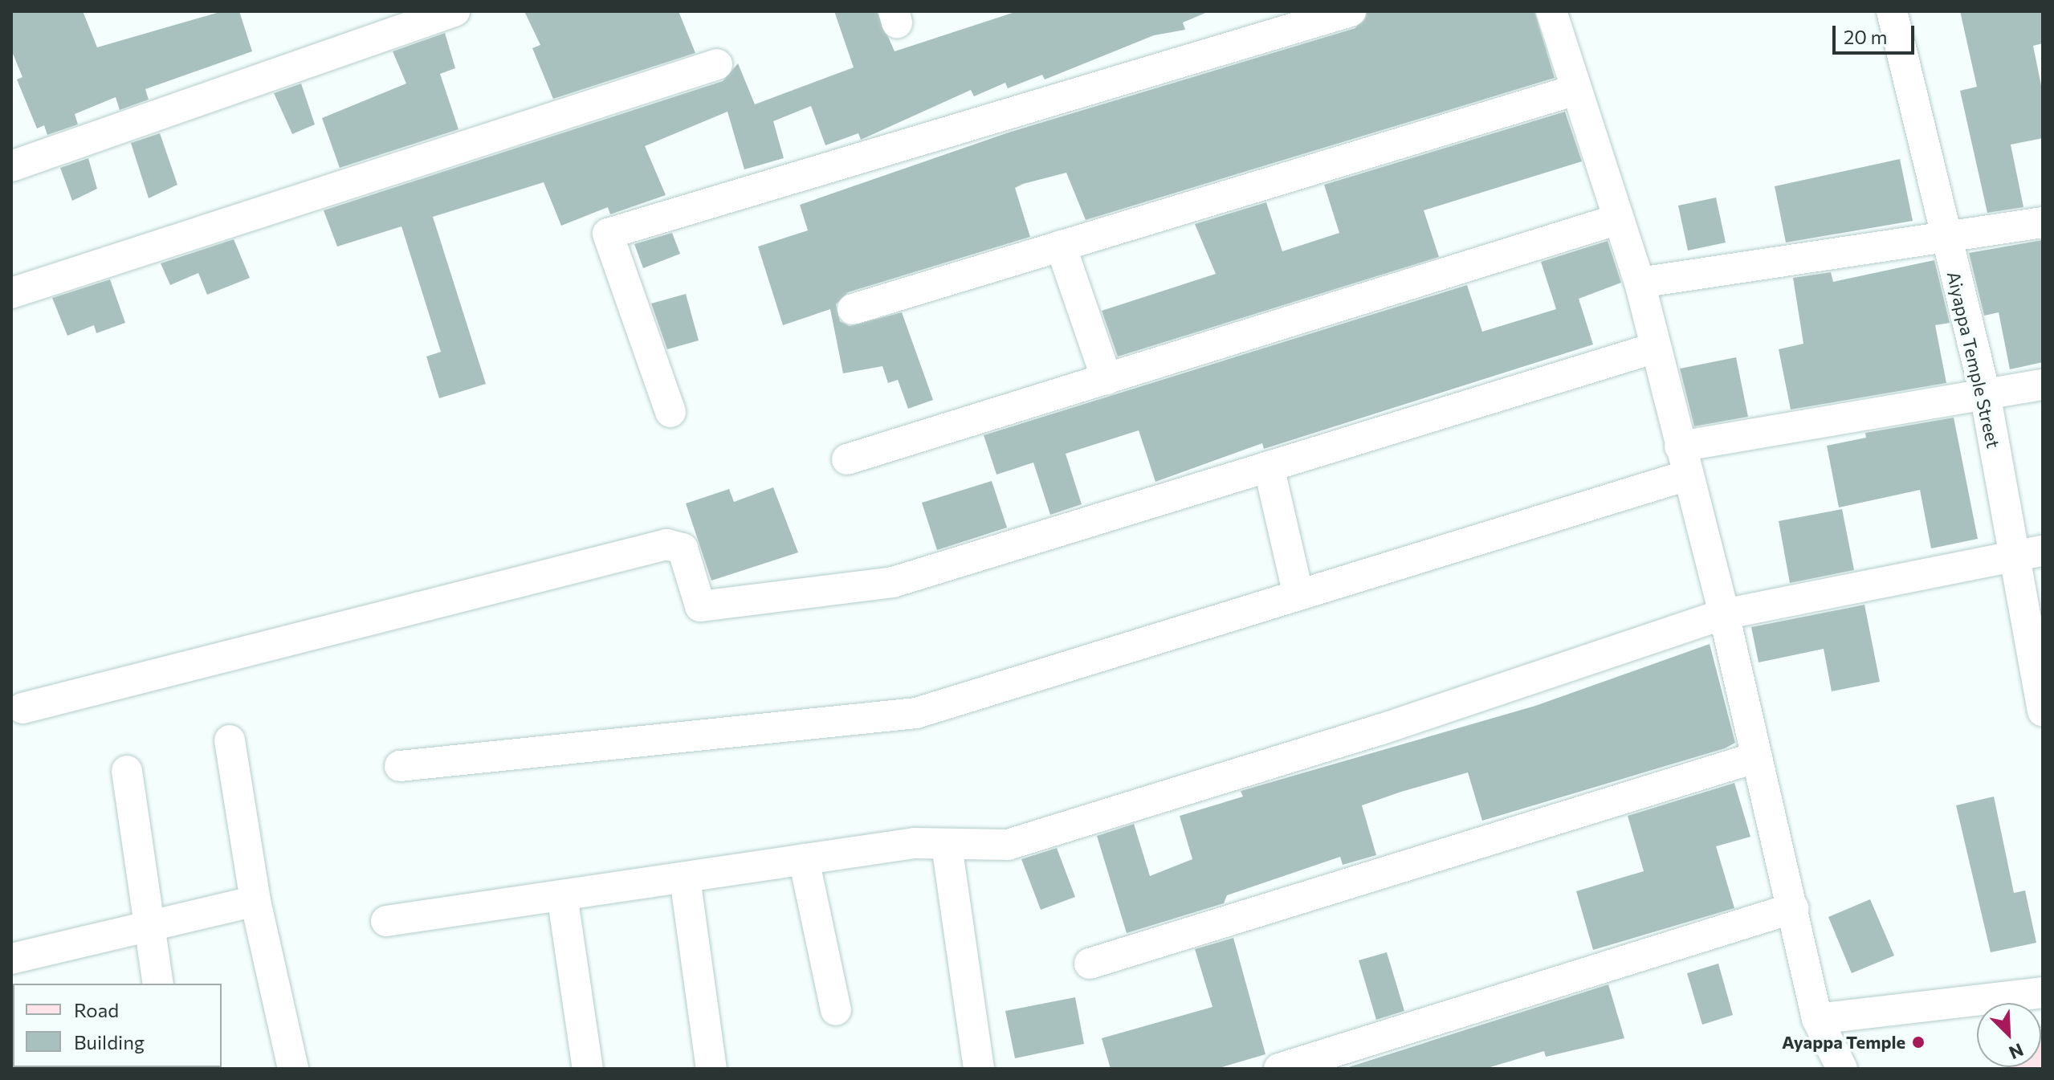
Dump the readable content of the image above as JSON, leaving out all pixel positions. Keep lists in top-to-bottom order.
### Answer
{
  "streets": {
    "street": ["Aiyappa Temple Street"]
  },
  "places": ["Ayappa Temple"],
  "legend": ["Road", "Building"],
  "scale_bar": "20 m",
  "north": "bottom right"
}
